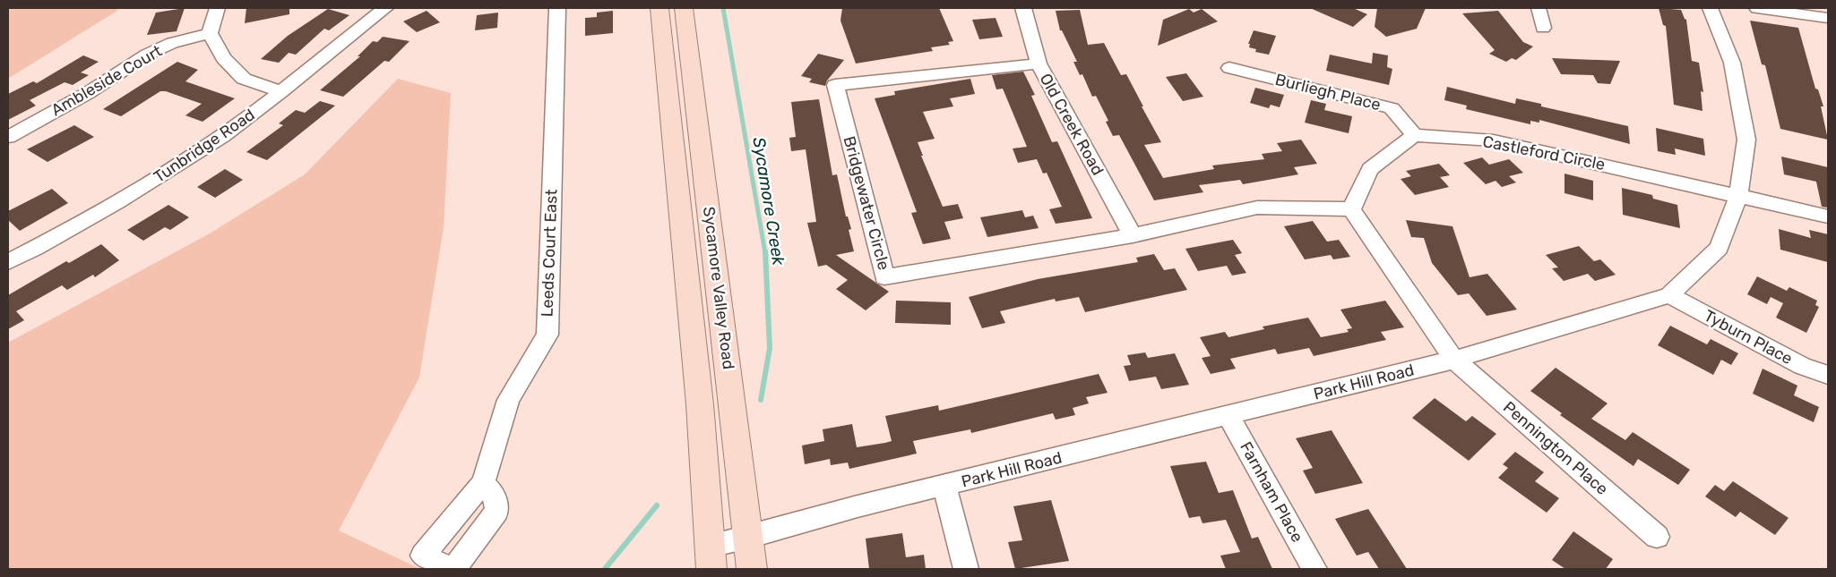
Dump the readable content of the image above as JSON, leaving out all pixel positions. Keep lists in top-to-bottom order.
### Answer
{
  "streets": {
    "main road": ["Sycamore Valley Road"],
    "street": [
      "Ambleside Court",
      "Burliegh Place",
      "Old Creek Road",
      "Tunbridge Road",
      "Castleford Circle",
      "Bridgewater Circle",
      "Leeds Court East",
      "Tyburn Place",
      "Park Hill Road",
      "Pennington Place",
      "Farnham Place"
    ]
  },
  "crossings": [
    ["Burliegh Place", "Castleford Circle"],
    ["Old Creek Road", "Bridgewater Circle"],
    ["Castleford Circle", "Park Hill Road"],
    ["Sycamore Valley Road", "Park Hill Road"],
    ["Tyburn Place", "Park Hill Road"],
    ["Park Hill Road", "Pennington Place"],
    ["Park Hill Road", "Farnham Place"]
  ],
  "water": ["Sycamore Creek"]
}
